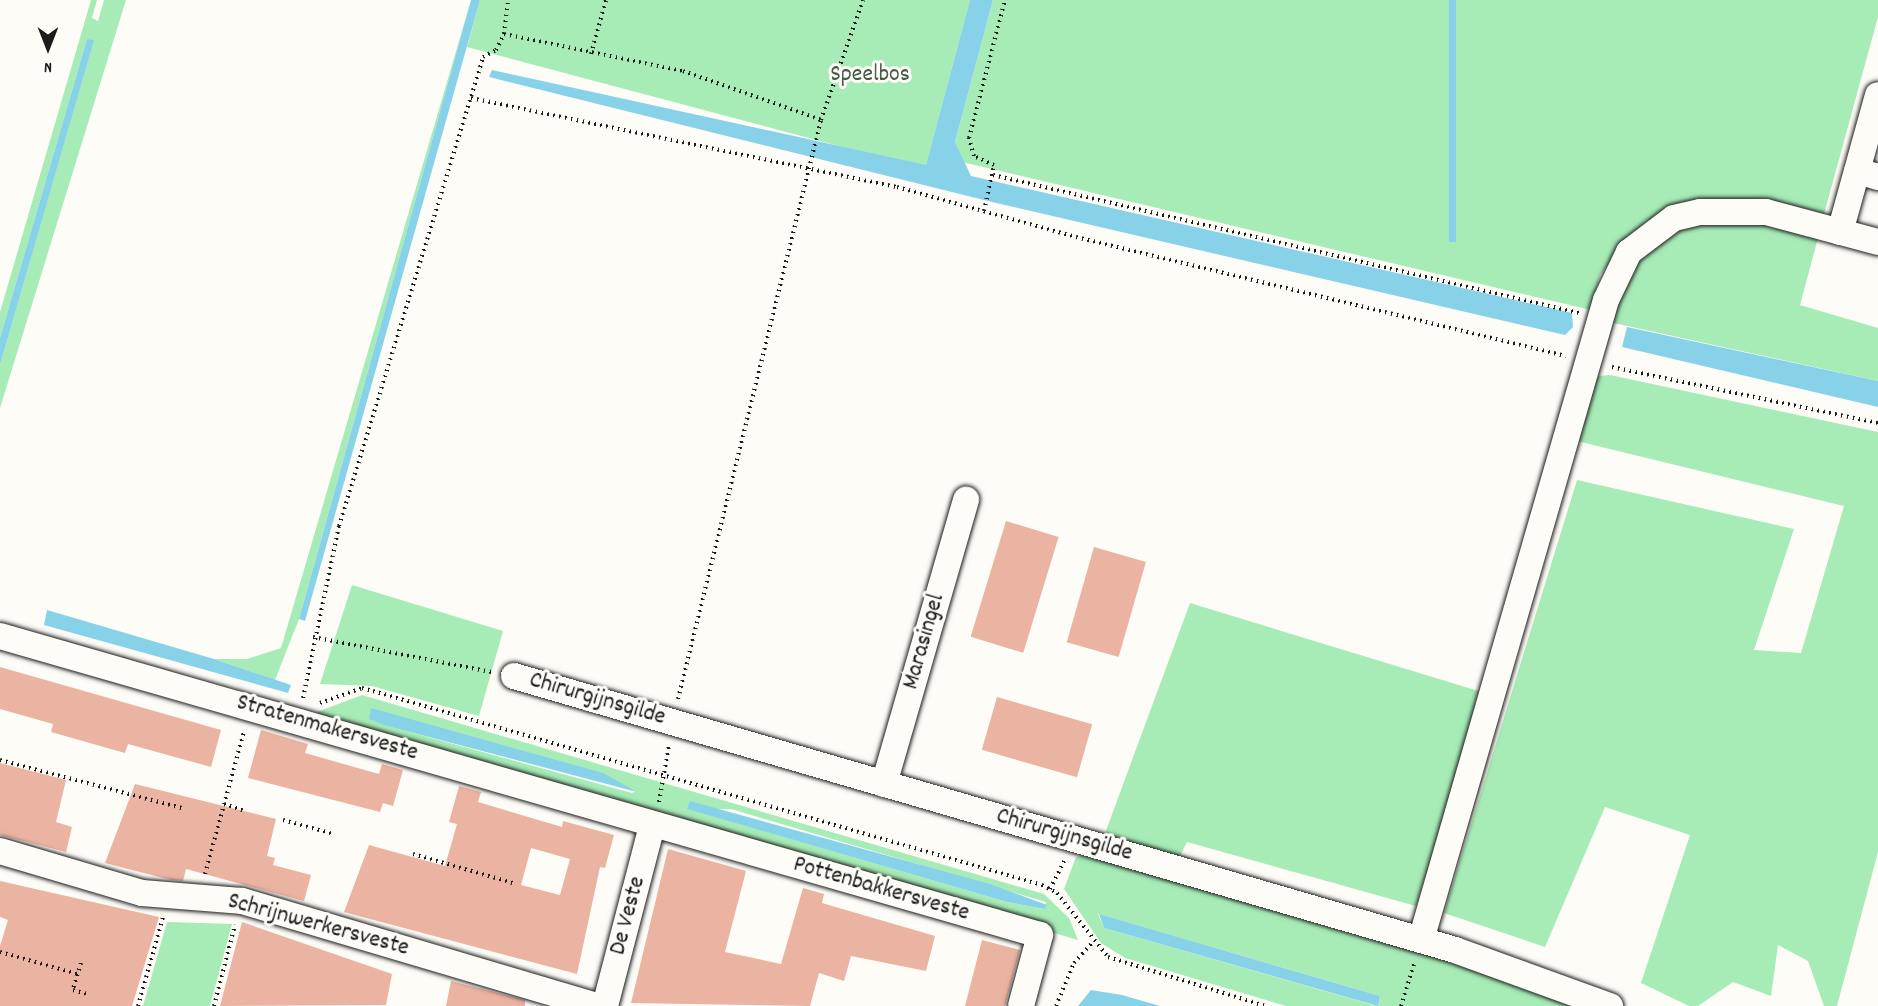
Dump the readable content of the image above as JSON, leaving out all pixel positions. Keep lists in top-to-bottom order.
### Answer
{
  "streets": {
    "street": [
      "Marasingel",
      "Chirurgijnsgilde",
      "Stratenmakersveste",
      "Pottenbakkersveste",
      "De Veste",
      "Schrijnwerkersveste"
    ]
  },
  "crossings": [
    ["Marasingel", "Chirurgijnsgilde"],
    ["Stratenmakersveste", "Pottenbakkersveste"],
    ["Stratenmakersveste", "De Veste"],
    ["Pottenbakkersveste", "De Veste"]
  ],
  "parks": ["Speelbos"],
  "north": "bottom"
}
